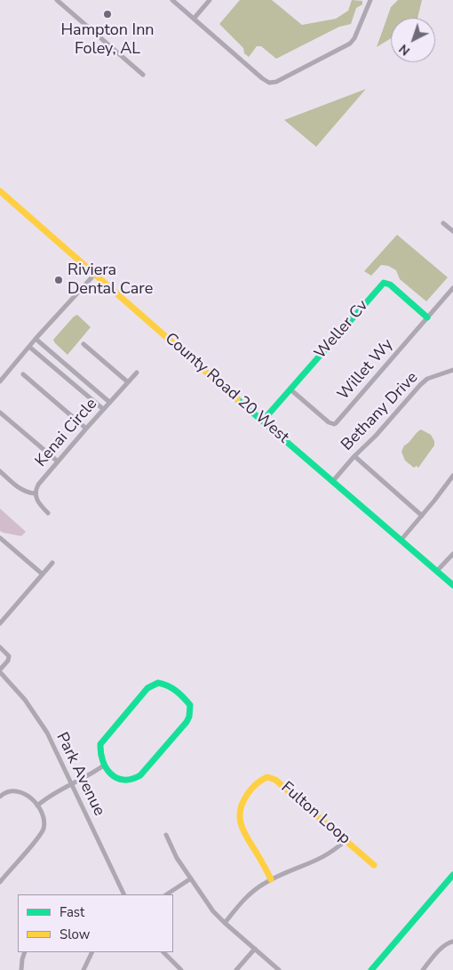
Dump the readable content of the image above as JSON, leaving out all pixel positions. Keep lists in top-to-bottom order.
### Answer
{
  "streets": {
    "street": [
      "Weller Cv",
      "Willet Wy",
      "County Road 20 West",
      "Bethany Drive",
      "Kenai Circle",
      "Park Avenue",
      "Fulton Loop"
    ]
  },
  "crossings": [
    ["Weller Cv", "Willet Wy"],
    ["Weller Cv", "County Road 20 West"],
    ["County Road 20 West", "Bethany Drive"]
  ],
  "places": ["Hampton Inn Foley, AL", "Riviera Dental Care"],
  "legend": ["Fast", "Slow"],
  "north": "bottom left"
}
